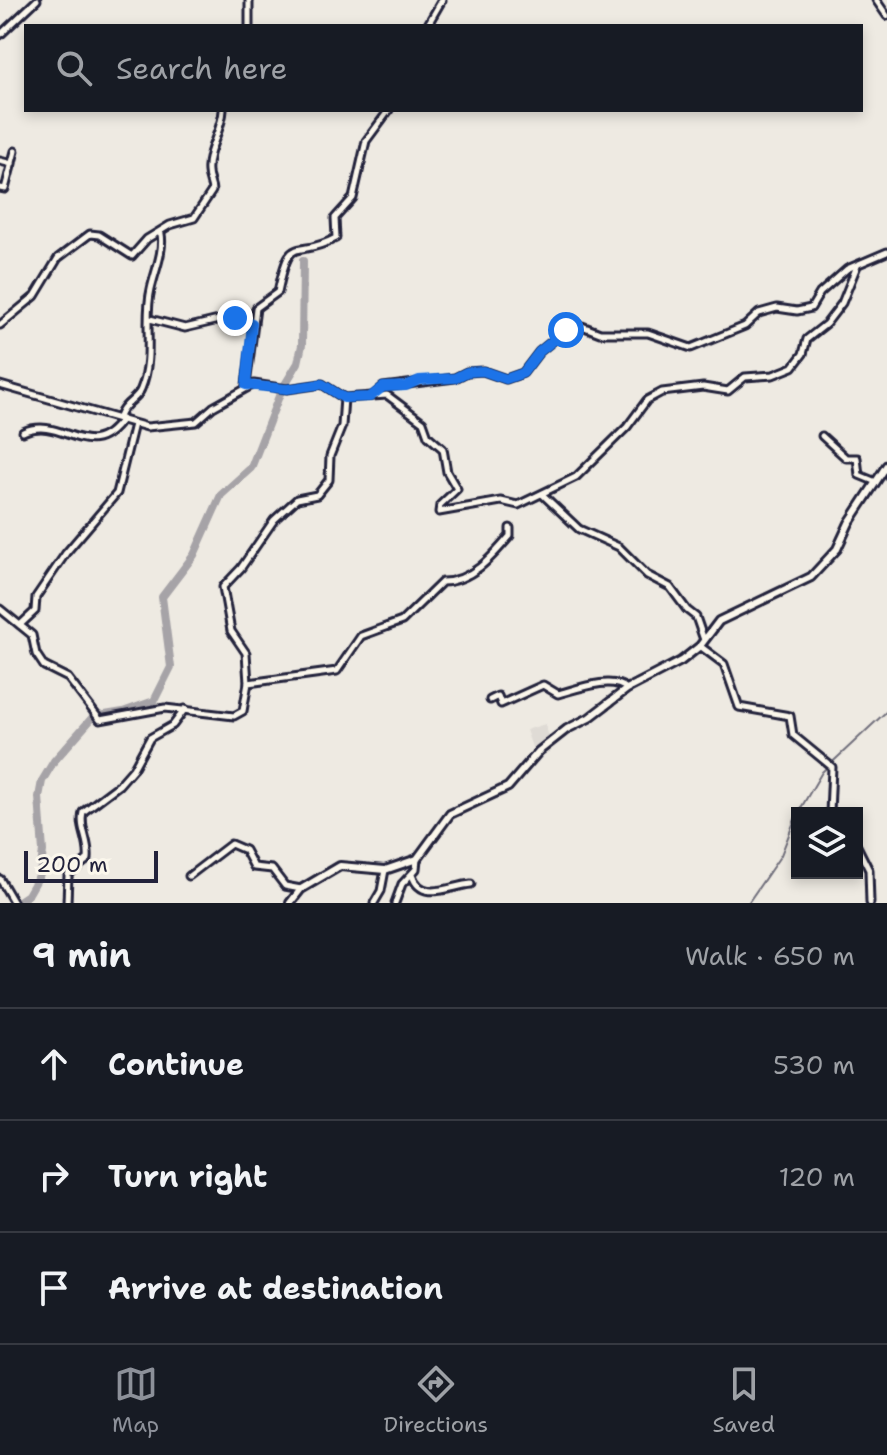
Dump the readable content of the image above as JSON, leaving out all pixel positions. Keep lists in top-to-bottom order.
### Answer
{
  "scale_bar": "200 m",
  "page": {
    "search": "Search here",
    "scale": "200 m",
    "heading": ["9 min", "Walk · 650 m"],
    "list": [
      ["Continue", "530 m"],
      ["Turn right", "120 m"],
      "Arrive at destination"
    ],
    "nav": ["Map", "Directions", "Saved"]
  }
}
